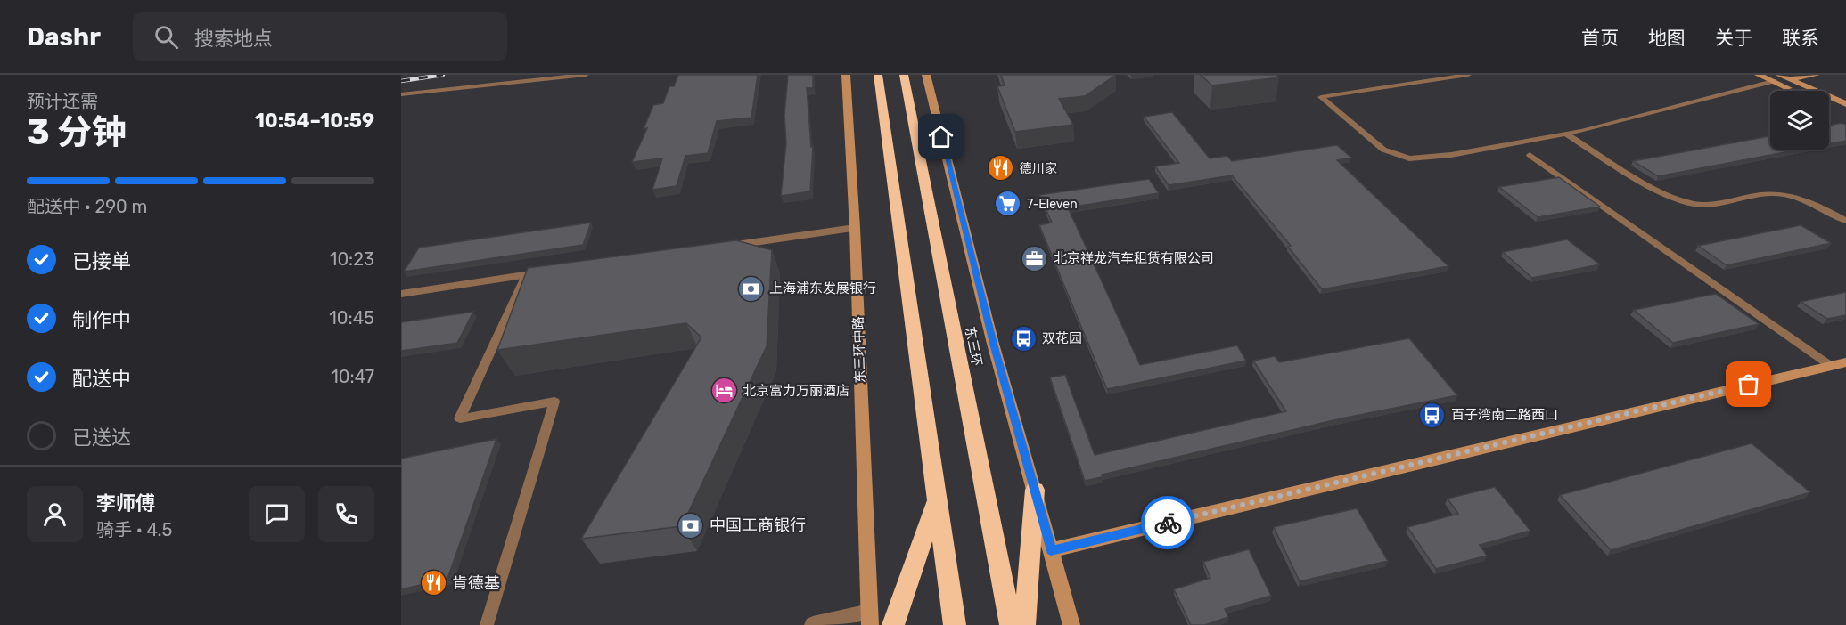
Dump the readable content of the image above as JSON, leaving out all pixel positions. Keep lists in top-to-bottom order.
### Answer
{
  "streets": {
    "highway": ["东三环"],
    "street": ["东三环中路"]
  },
  "places": {
    "restaurant": ["德川家", "肯德基"],
    "supermarket": ["7-Eleven"],
    "office": ["北京祥龙汽车租赁有限公司"],
    "bank": ["上海浦东发展银行", "中国工商银行"],
    "bus stop": ["双花园", "百子湾南二路西口"],
    "hotel": ["北京富力万丽酒店"]
  },
  "page": {
    "header": "Dashr",
    "search": "搜索地点",
    "nav": [
      "首页",
      "地图",
      "关于",
      "联系"
    ],
    "heading": ["3 分钟", "预计还需", "10:54–10:59"],
    "panel": ["李师傅", "骑手 · 4.5"],
    "bar": "配送中 · 290 m",
    "list": [
      ["已接单", "10:23"],
      ["制作中", "10:45"],
      ["配送中", "10:47"],
      "已送达"
    ]
  }
}
